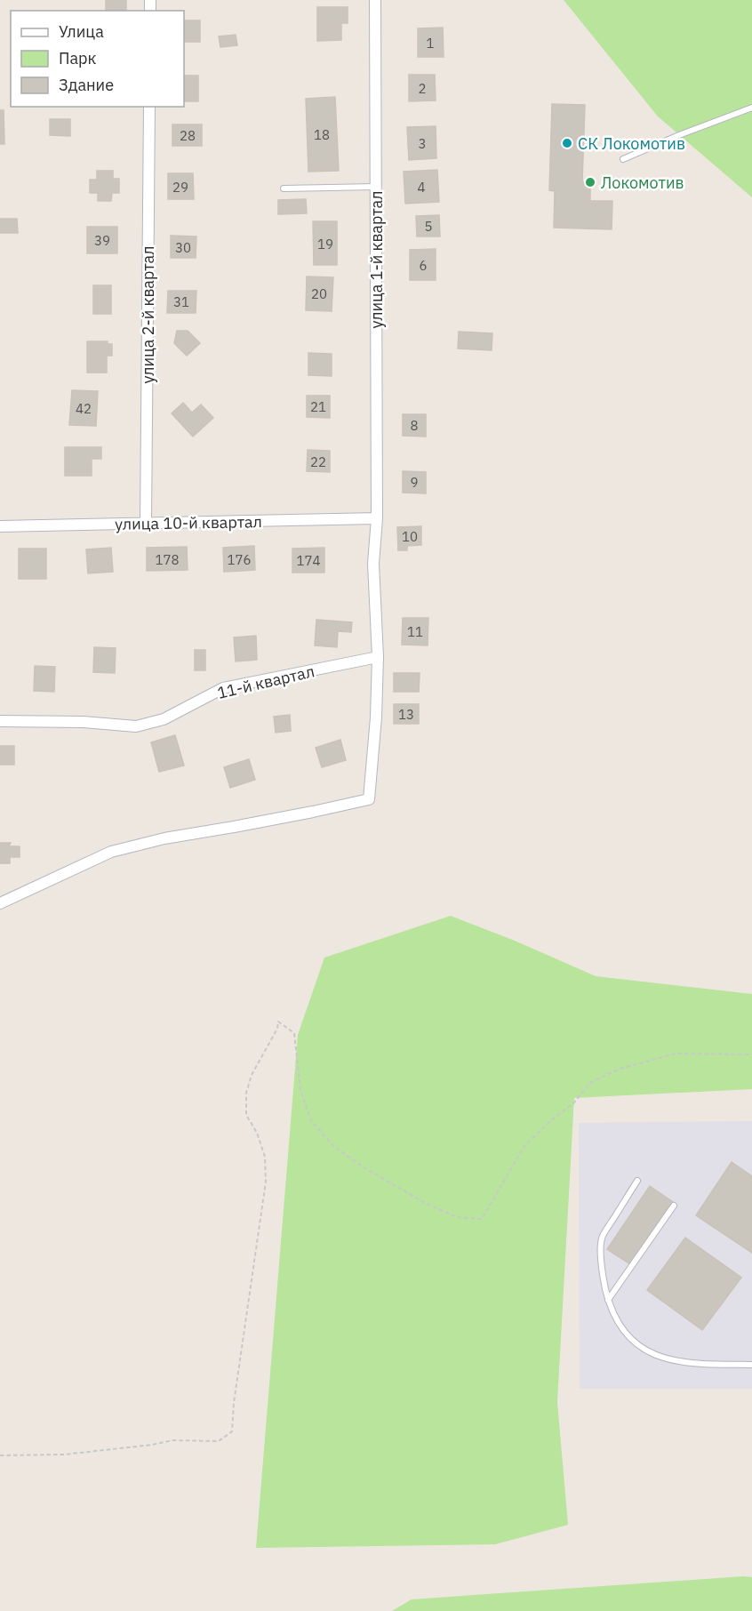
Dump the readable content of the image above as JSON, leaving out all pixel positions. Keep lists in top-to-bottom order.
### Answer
{
  "streets": {
    "street": [
      "улица 1-й квартал",
      "улица 2-й квартал",
      "улица 10-й квартал",
      "11-й квартал"
    ]
  },
  "crossings": [
    ["улица 1-й квартал", "улица 10-й квартал"],
    ["улица 1-й квартал", "11-й квартал"],
    ["улица 2-й квартал", "улица 10-й квартал"]
  ],
  "places": ["СК Локомотив", "Локомотив"],
  "house_numbers": [
    "1",
    "2",
    "18",
    "28",
    "3",
    "29",
    "4",
    "5",
    "39",
    "19",
    "30",
    "6",
    "20",
    "31",
    "21",
    "42",
    "8",
    "22",
    "9",
    "10",
    "178",
    "176",
    "174",
    "11",
    "13"
  ],
  "legend": ["Улица", "Парк", "Здание"]
}
